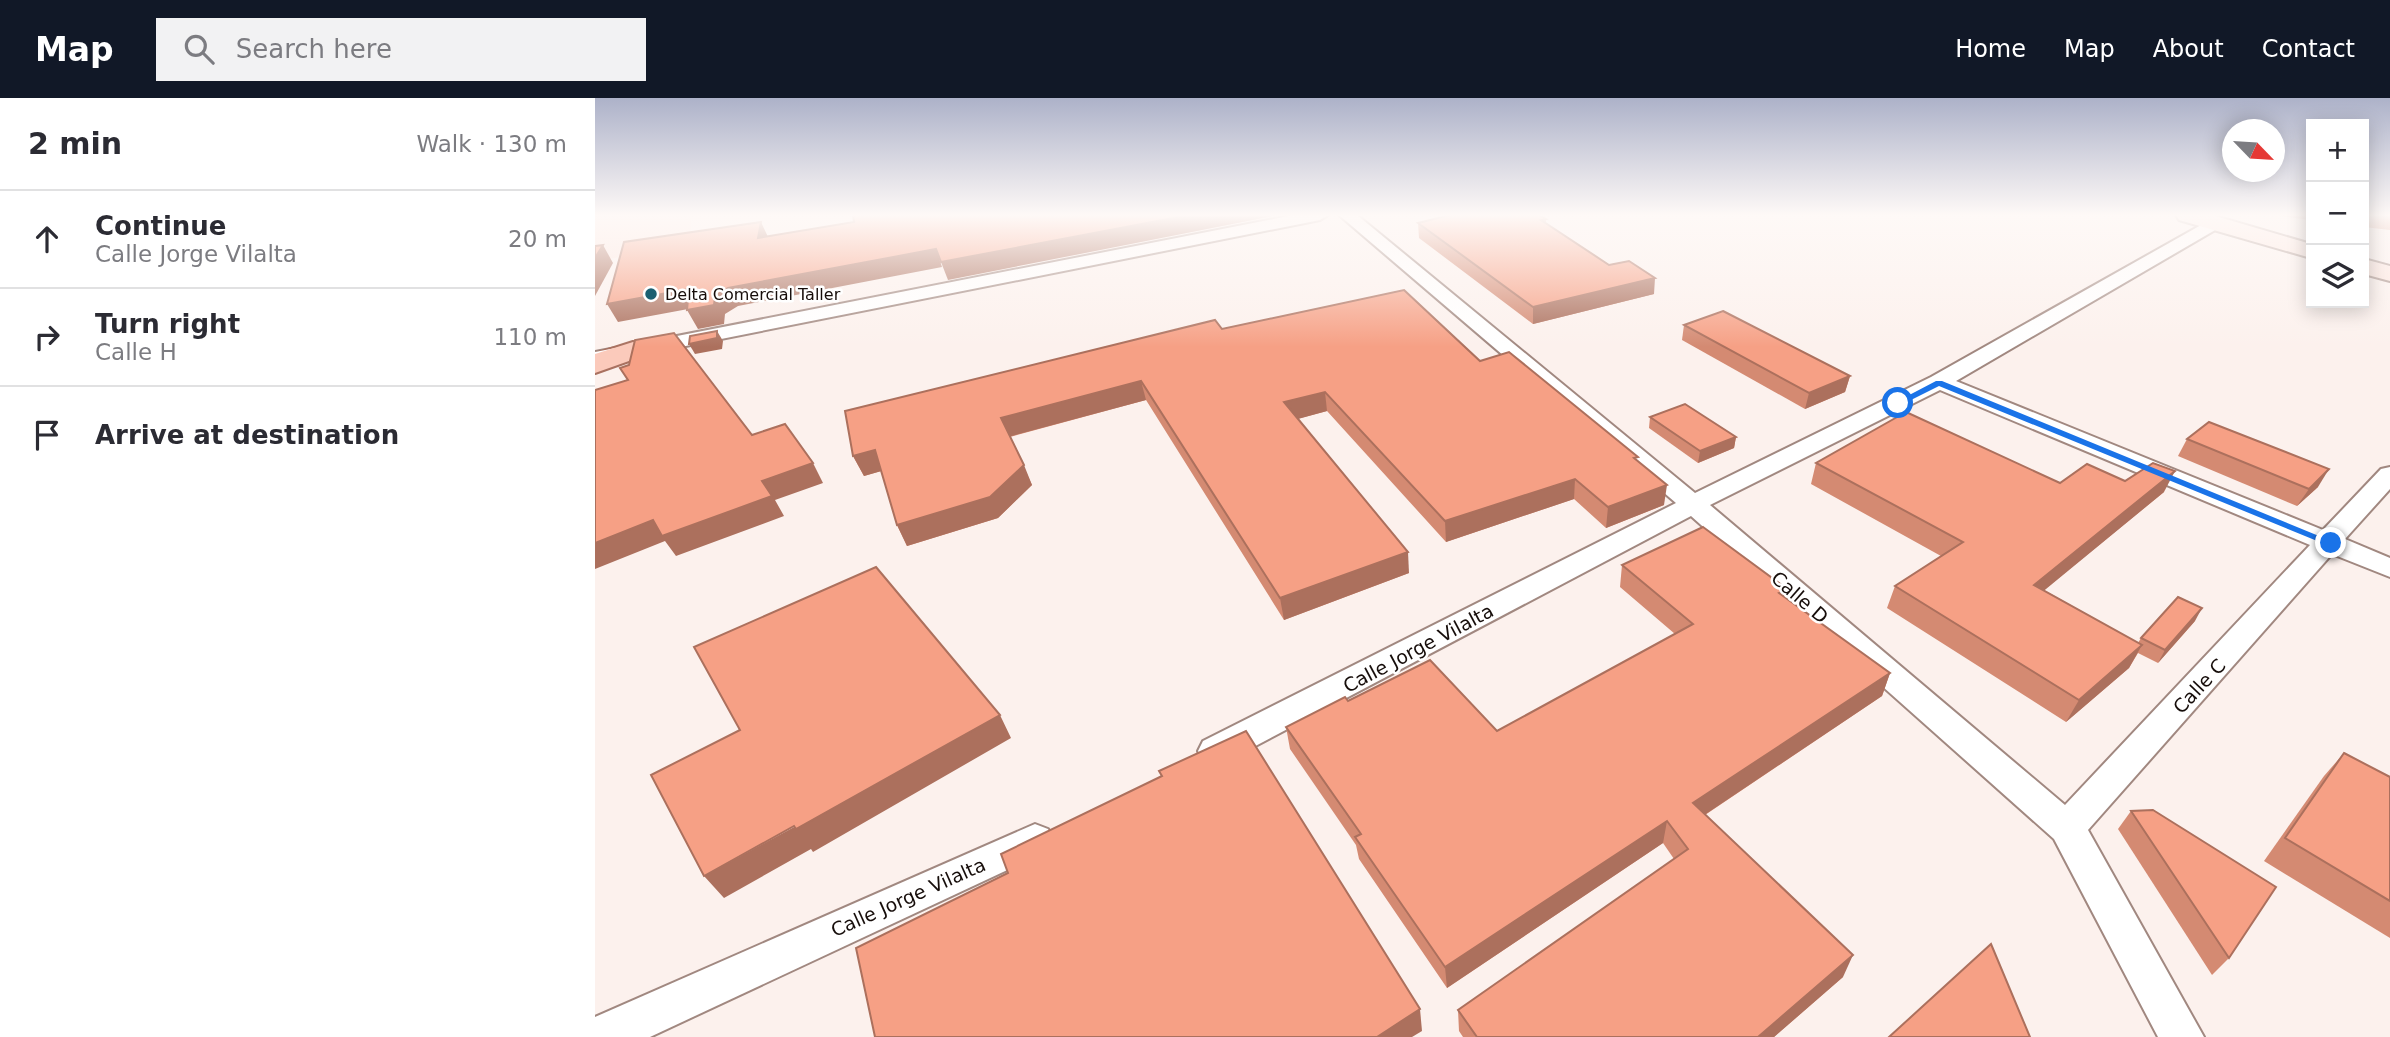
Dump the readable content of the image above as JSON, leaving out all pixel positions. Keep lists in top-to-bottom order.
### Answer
{
  "streets": {
    "street": ["Calle D", "Calle Jorge Vilalta", "Calle C"]
  },
  "crossings": [
    ["Calle D", "Calle Jorge Vilalta"],
    ["Calle D", "Calle C"]
  ],
  "places": ["Delta Comercial Taller"],
  "north": "bottom right",
  "page": {
    "header": "Map",
    "search": "Search here",
    "nav": [
      "Home",
      "Map",
      "About",
      "Contact"
    ],
    "heading": ["2 min", "Walk · 130 m"],
    "map_buttons": ["+", "−"],
    "list": [
      ["Continue", "Calle Jorge Vilalta", "20 m"],
      ["Turn right", "Calle H", "110 m"],
      "Arrive at destination"
    ]
  }
}
